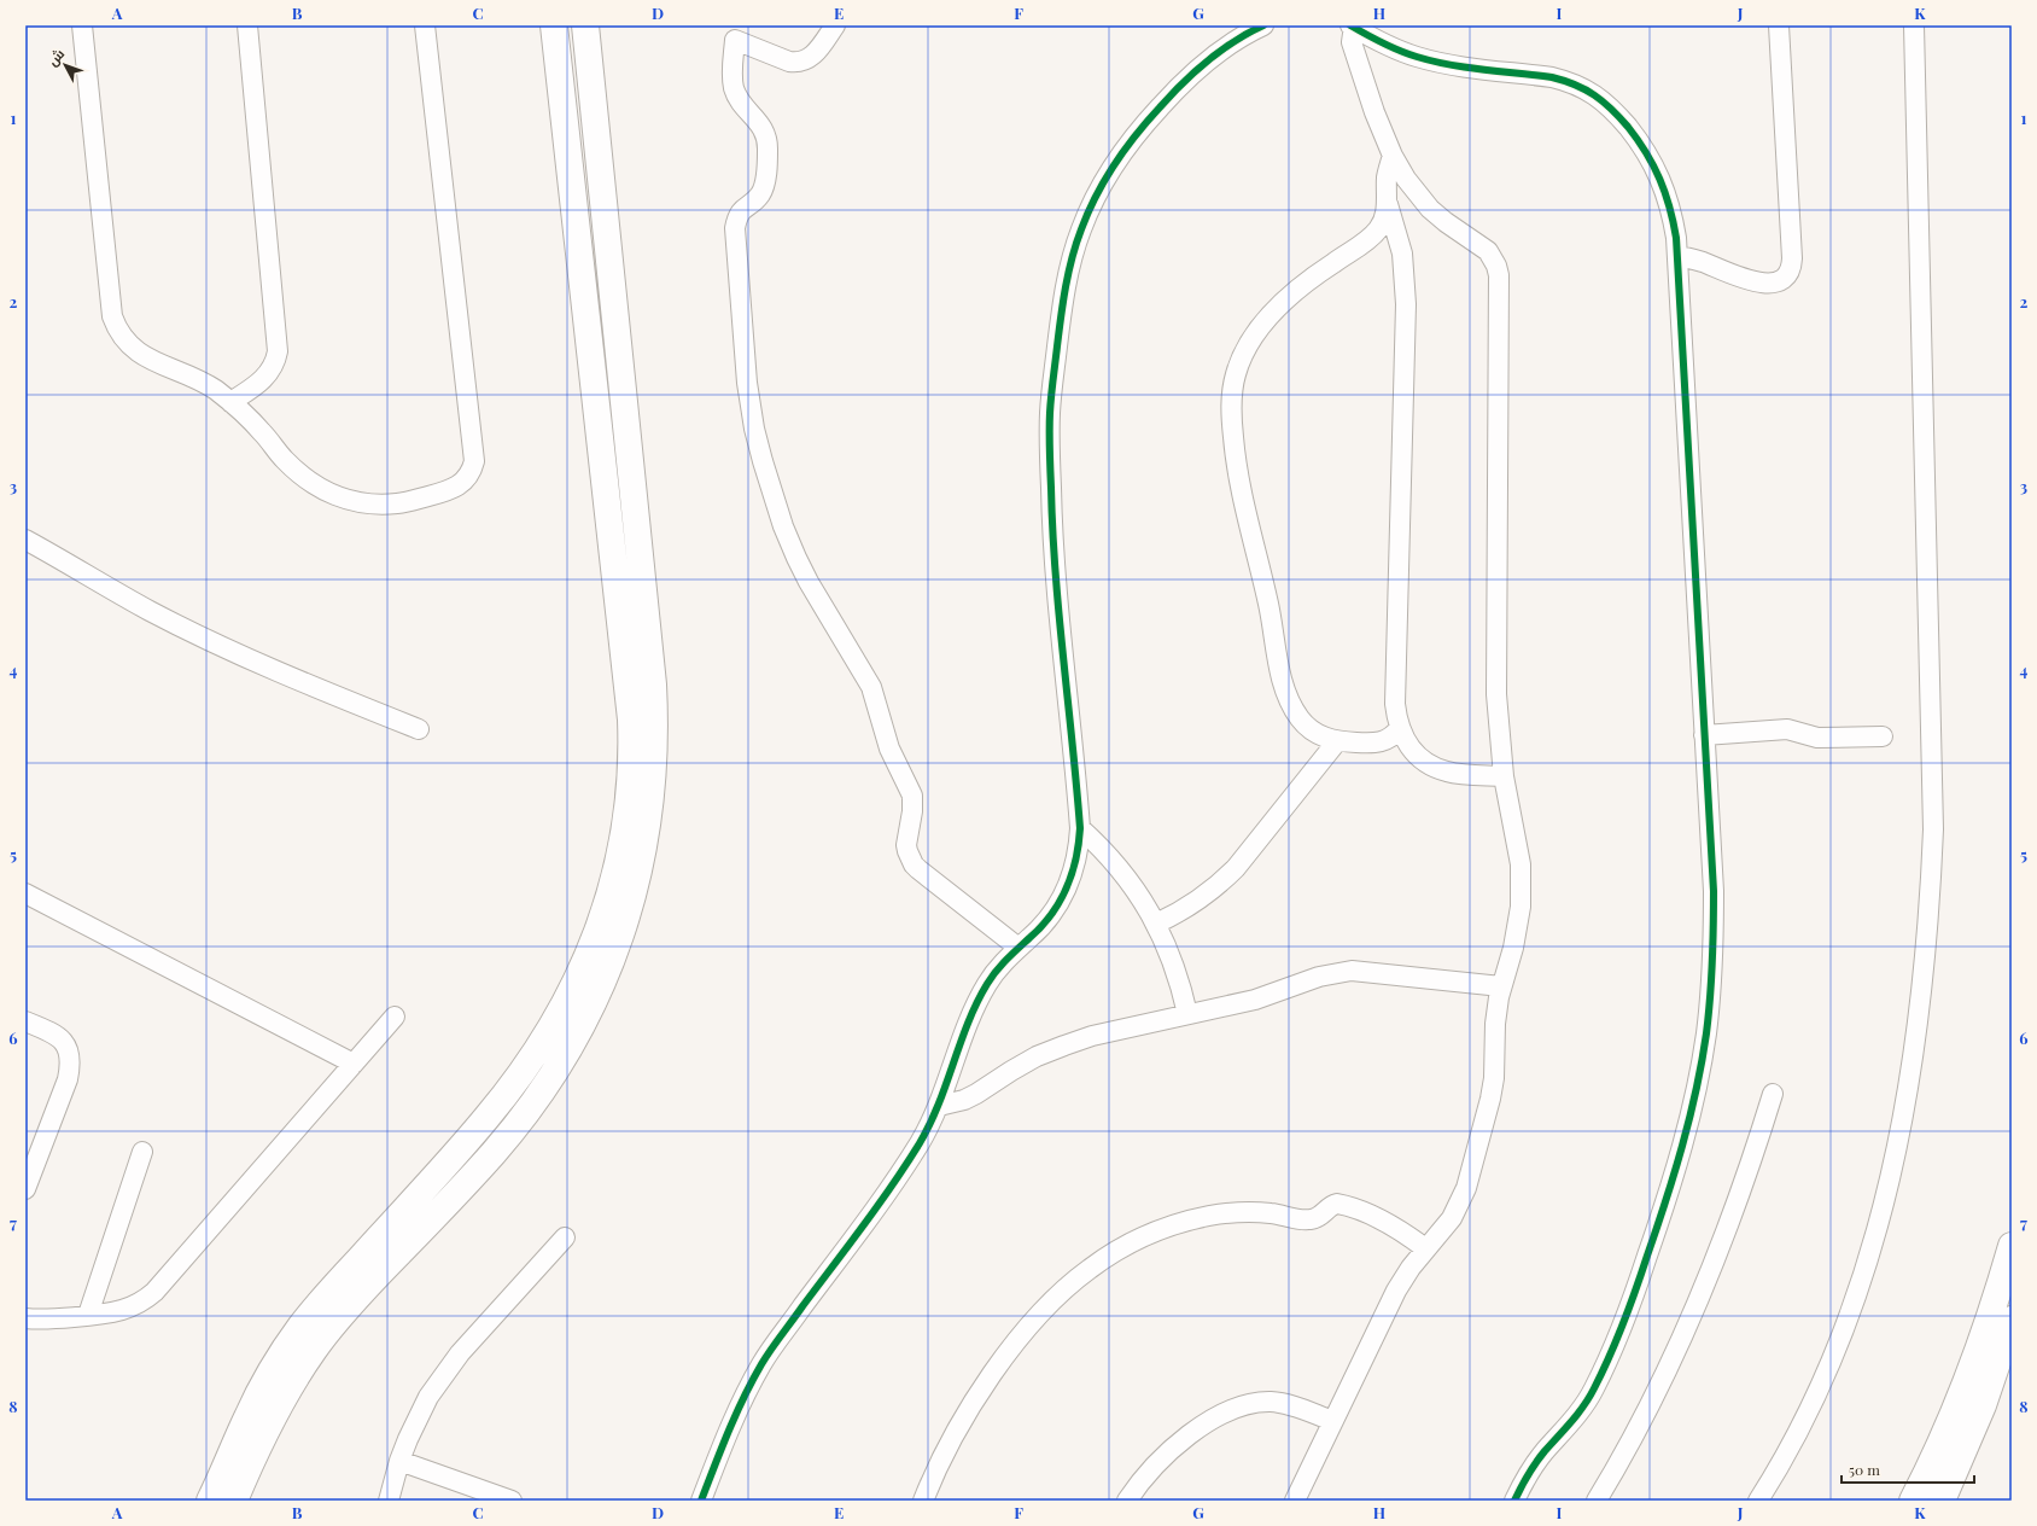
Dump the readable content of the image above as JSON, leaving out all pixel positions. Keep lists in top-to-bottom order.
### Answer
{
  "scale_bar": "50 m",
  "north": "top left",
  "grid": {
    "columns": [
      "A",
      "B",
      "C",
      "D",
      "E",
      "F",
      "G",
      "H",
      "I",
      "J",
      "K"
    ],
    "rows": [
      "1",
      "2",
      "3",
      "4",
      "5",
      "6",
      "7",
      "8"
    ]
  }
}
